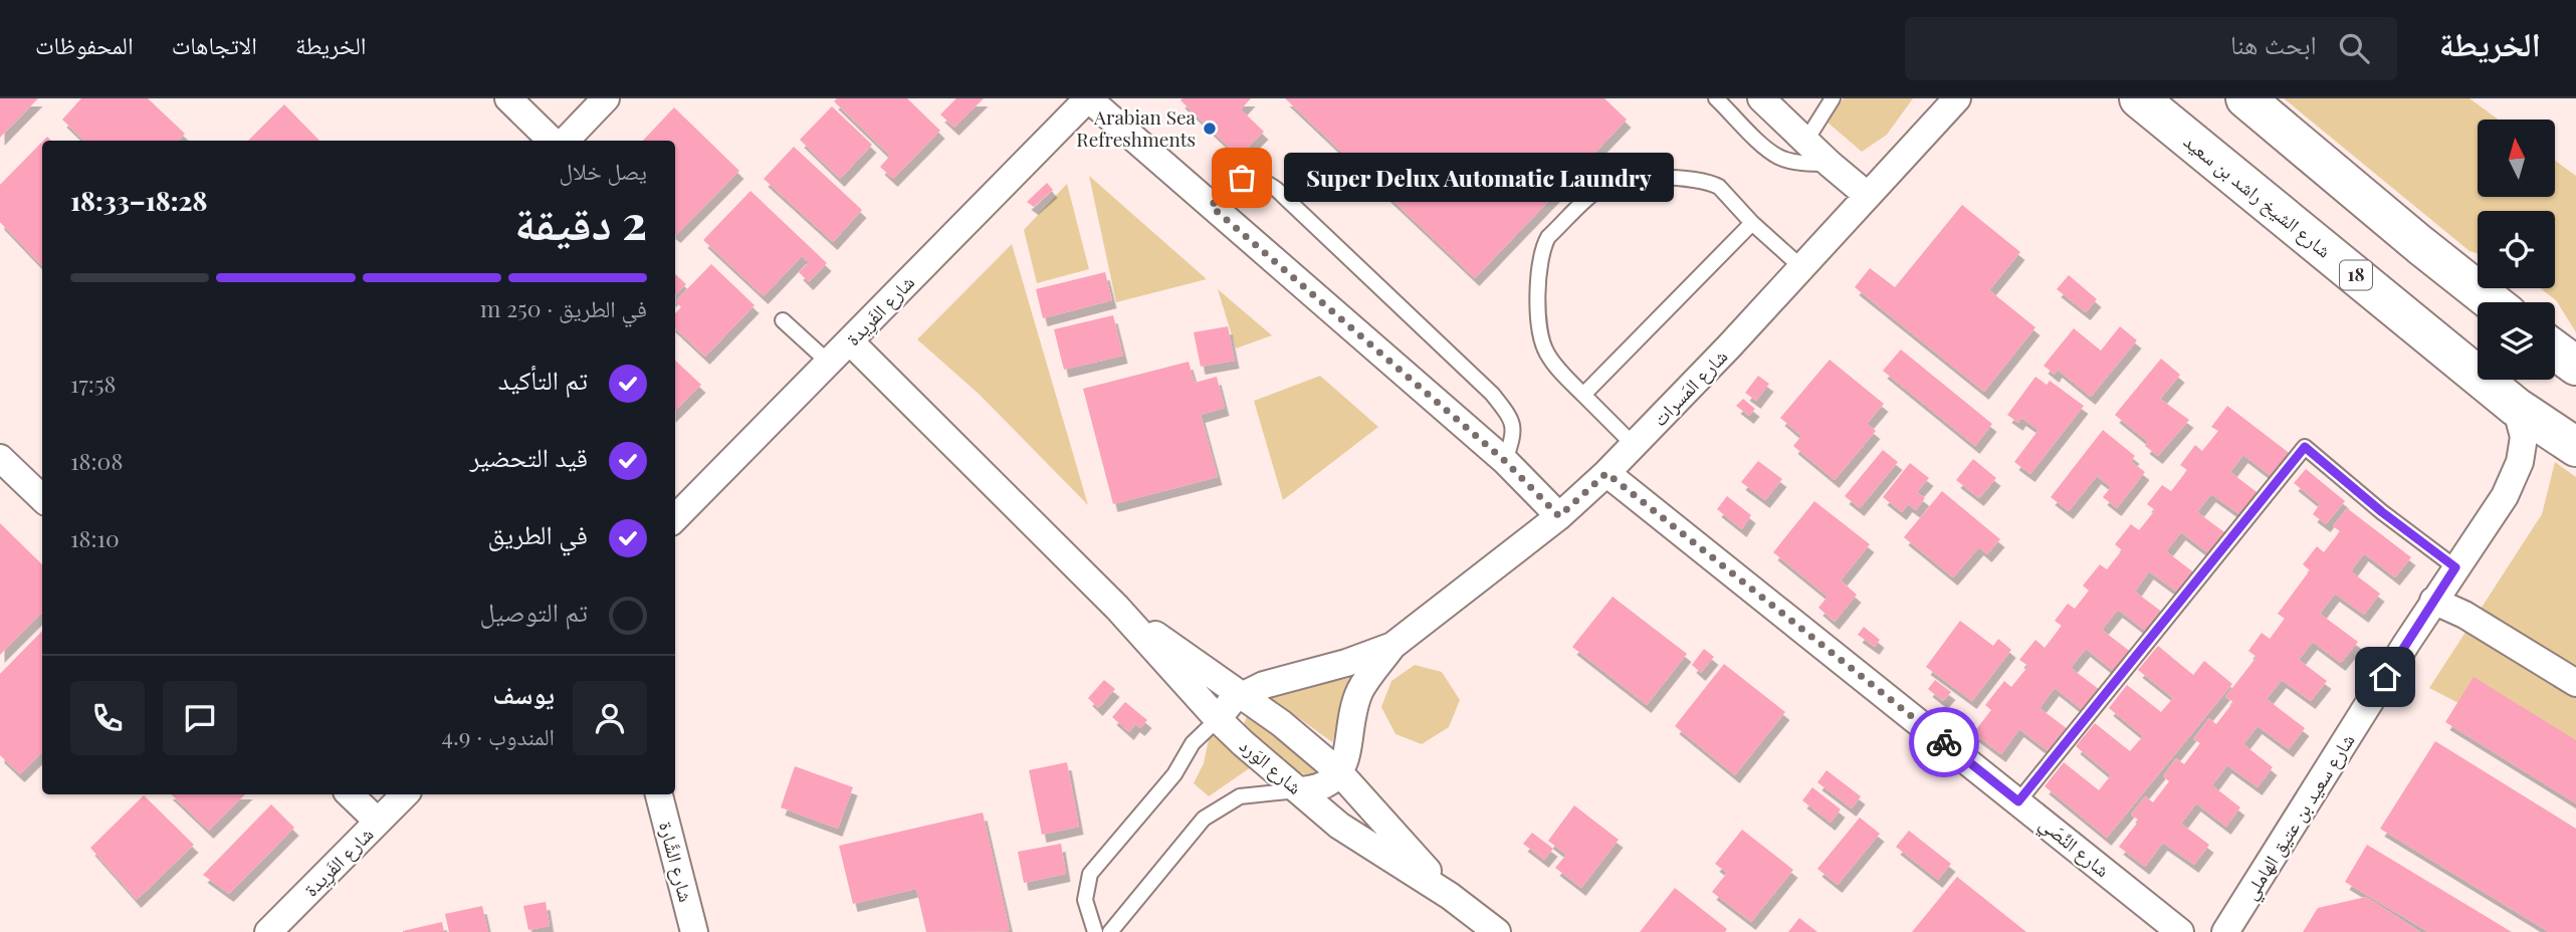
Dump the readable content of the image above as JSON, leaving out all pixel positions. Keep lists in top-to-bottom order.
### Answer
{
  "streets": {
    "main road": ["شارع الشيخ راشد بن سعيد", "18"],
    "street": [
      "شارع الفَرِيدة",
      "شارع المَسرات",
      "شارع الوَرد",
      "شارع سعيد بن عتيق الهاملي",
      "شارع النِّصَي",
      "شارع الشَّارة"
    ]
  },
  "crossings": [
    ["شارع الشيخ راشد بن سعيد", "شارع سعيد بن عتيق الهاملي"],
    ["شارع الفَرِيدة", "شارع الوَرد"],
    ["شارع المَسرات", "شارع الوَرد"],
    ["شارع المَسرات", "شارع النِّصَي"]
  ],
  "places": ["Arabian Sea Refreshments", "Super Delux Automatic Laundry"],
  "north": "top",
  "page": {
    "header": "الخريطة",
    "search": "ابحث هنا",
    "nav": ["الخريطة", "الاتجاهات", "المحفوظات"],
    "heading": ["2 دقيقة", "يصل خلال", "18:28–18:33"],
    "panel": ["يوسف", "المندوب · 4.9"],
    "bubble": "Super Delux Automatic Laundry",
    "bar": "في الطريق · 250 m",
    "list": [
      ["تم التأكيد", "17:58"],
      ["قيد التحضير", "18:08"],
      ["في الطريق", "18:10"],
      "تم التوصيل"
    ]
  }
}
